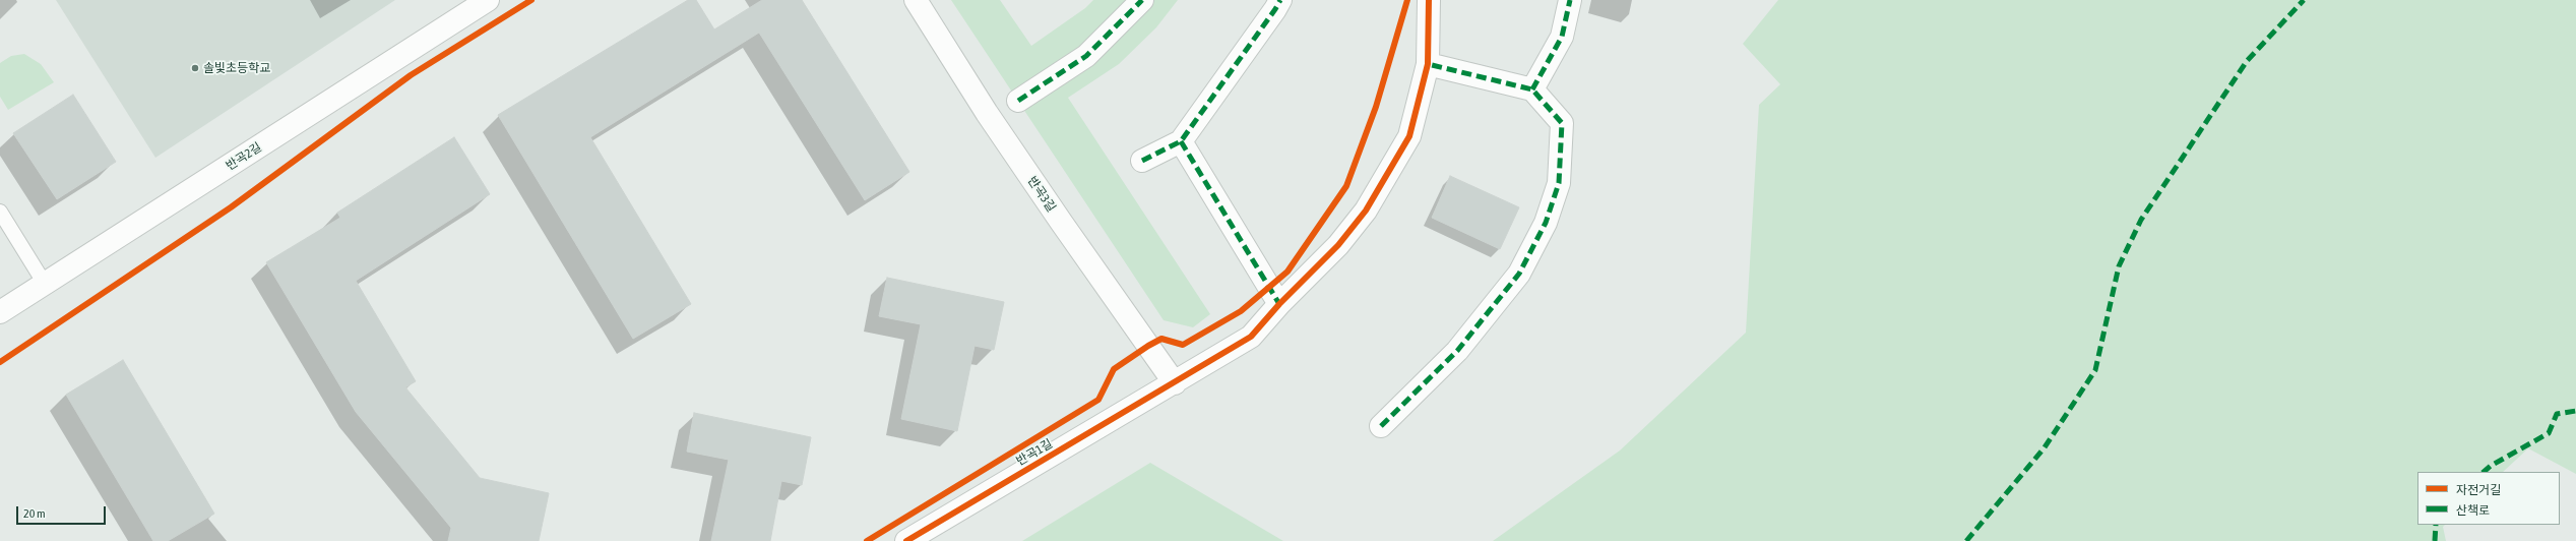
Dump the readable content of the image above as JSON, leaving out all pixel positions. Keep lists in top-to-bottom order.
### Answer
{
  "streets": {
    "street": ["반곡2길", "반곡3길", "반곡1길"]
  },
  "crossings": [
    ["반곡3길", "반곡1길"]
  ],
  "places": ["솔빛초등학교"],
  "legend": ["자전거길", "산책로"],
  "scale_bar": "20 m"
}
